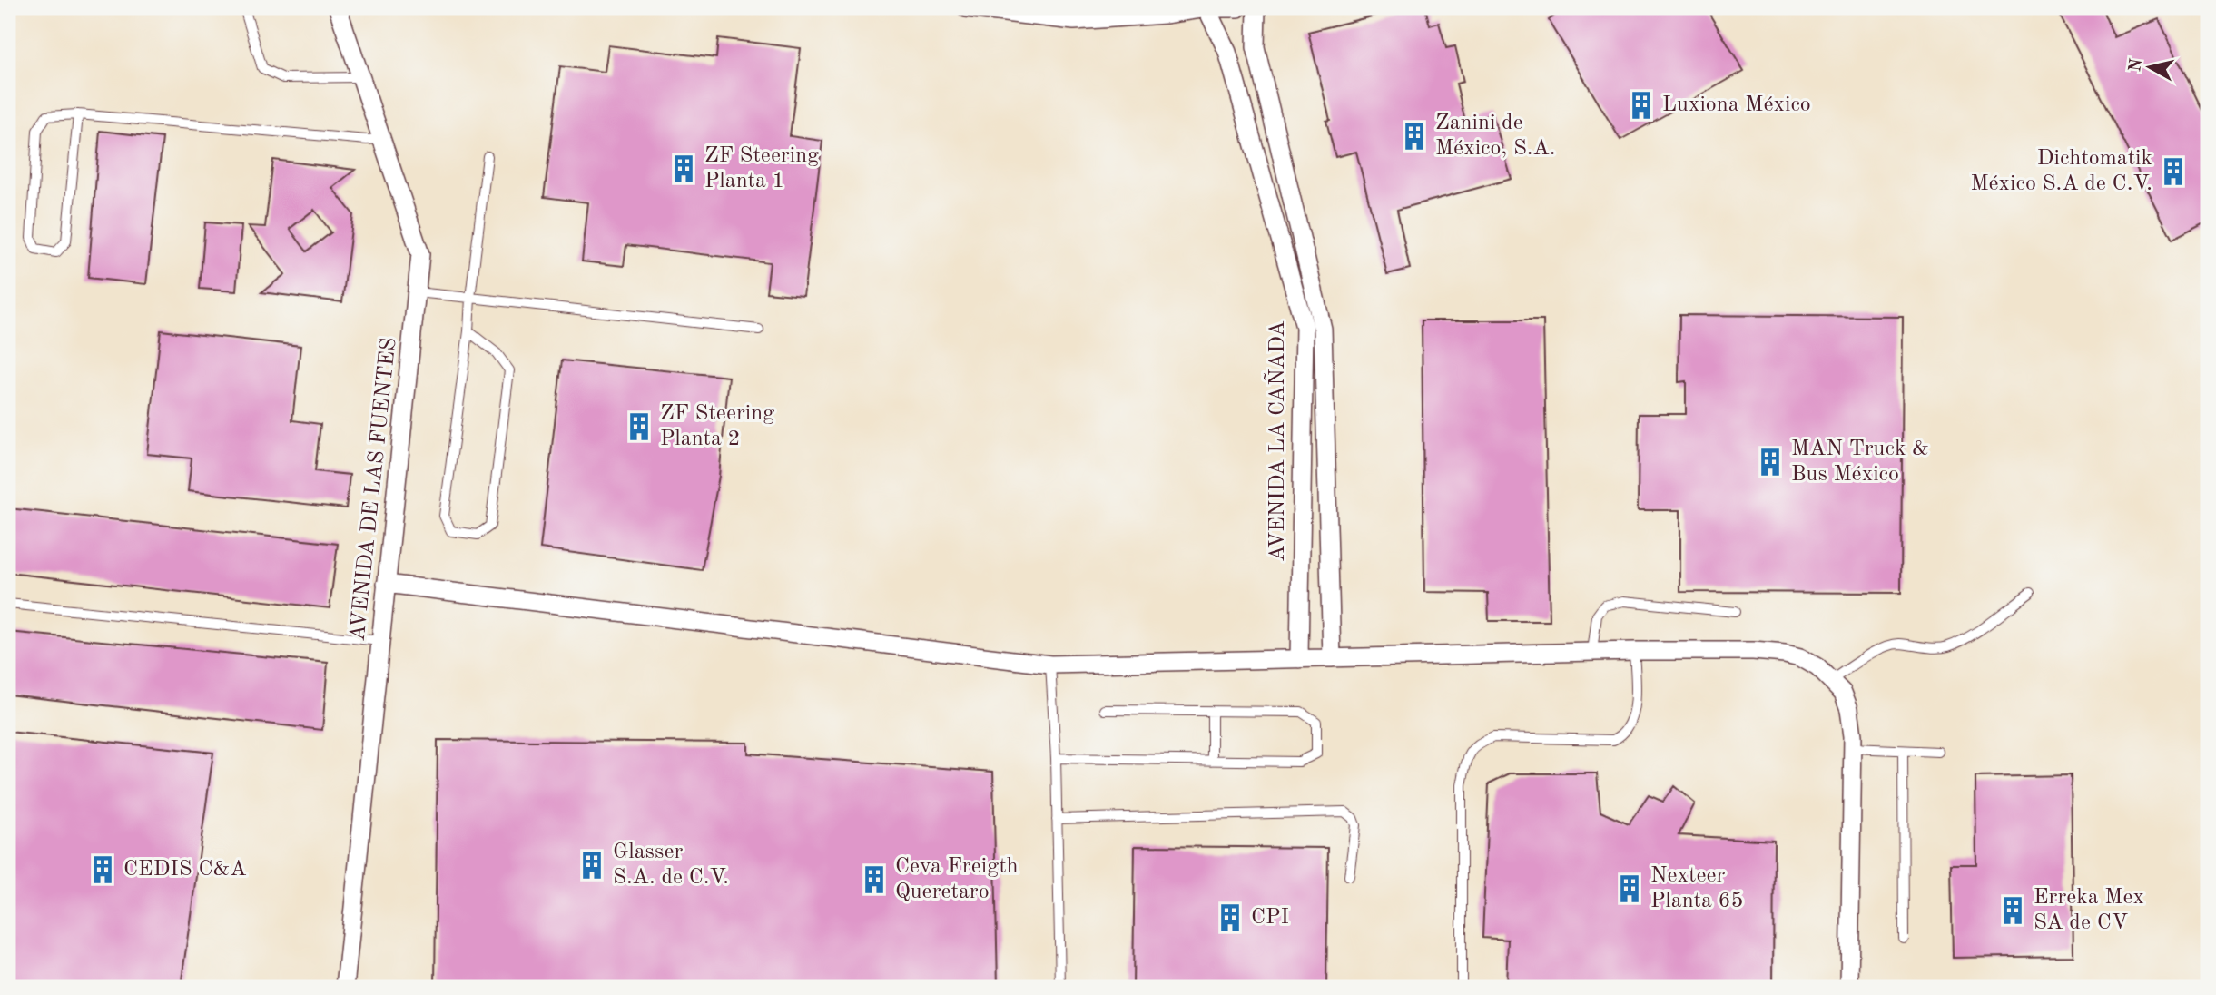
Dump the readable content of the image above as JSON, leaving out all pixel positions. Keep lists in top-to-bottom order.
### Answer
{
  "streets": {
    "street": ["AVENIDA LA CAÑADA", "AVENIDA DE LAS FUENTES"]
  },
  "places": {
    "building": [
      "Luxiona México",
      "Zanini de México, S.A.",
      "ZF Steering Planta 1",
      "Dichtomatik México S.A de C.V.",
      "ZF Steering Planta 2",
      "MAN Truck & Bus México",
      "Glasser S.A. de C.V.",
      "CEDIS C&A",
      "Ceva Freigth Queretaro",
      "Nexteer Planta 65",
      "Erreka Mex SA de CV",
      "CPI"
    ]
  },
  "north": "left"
}
